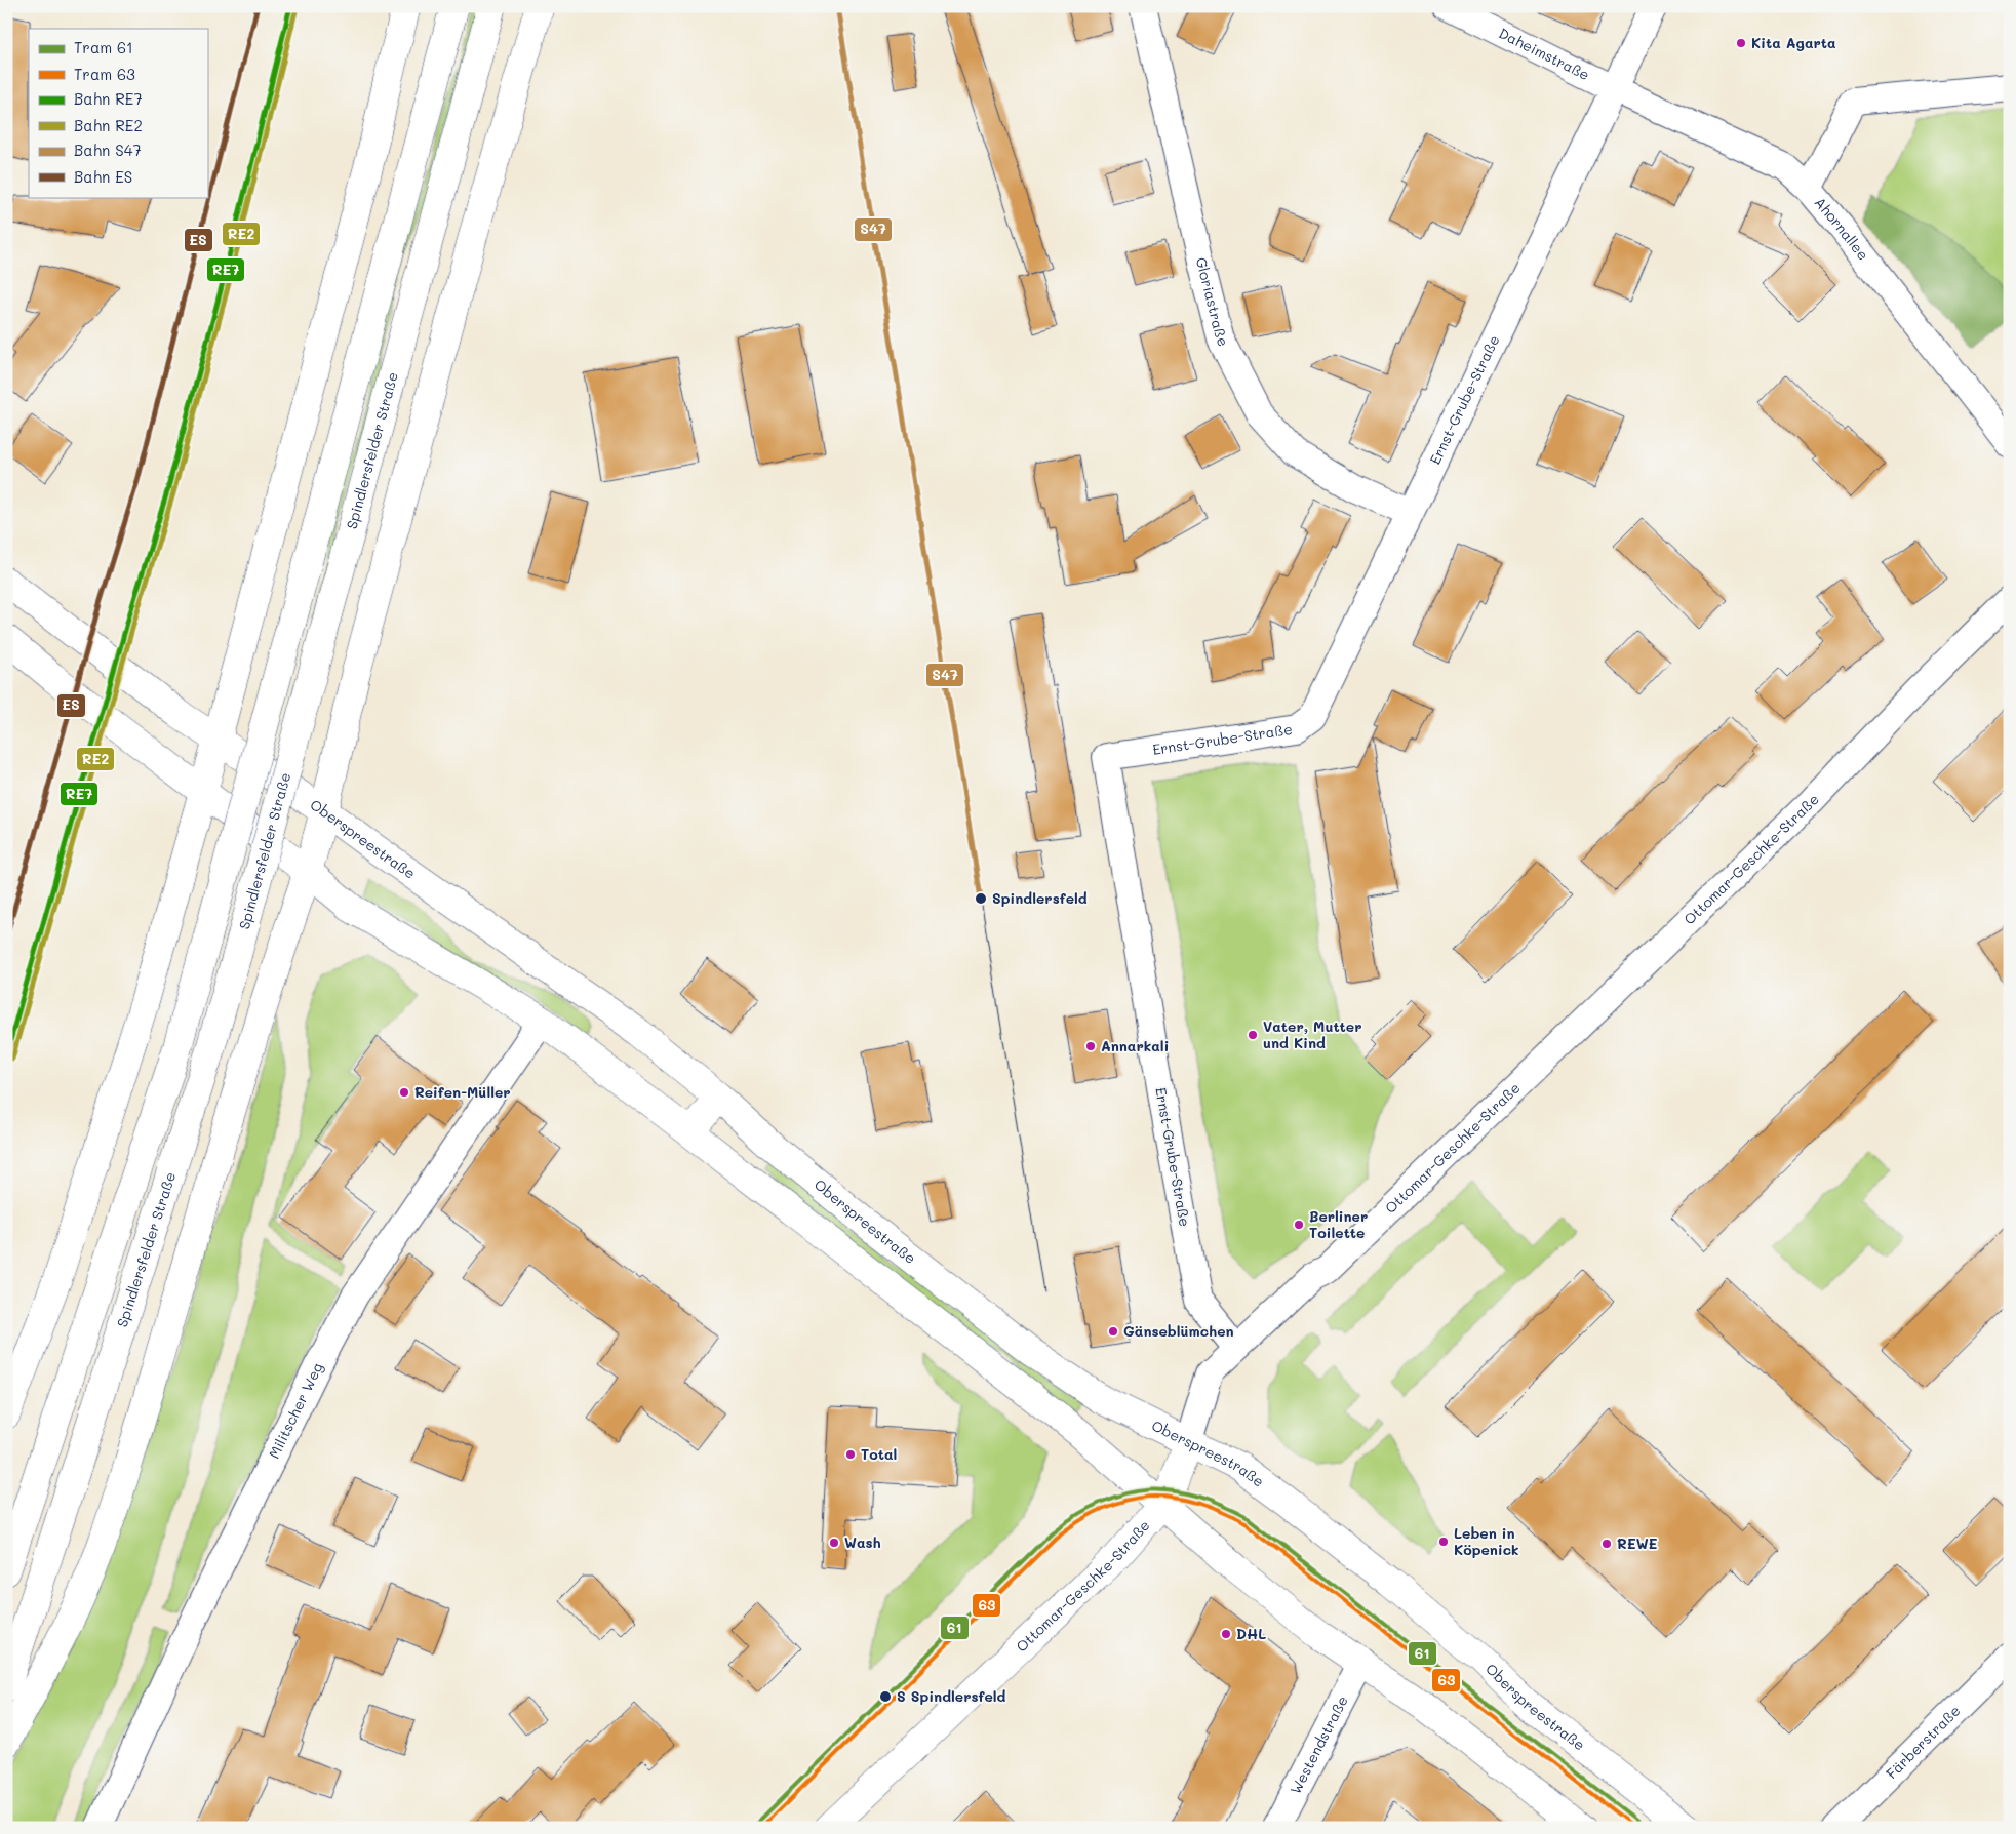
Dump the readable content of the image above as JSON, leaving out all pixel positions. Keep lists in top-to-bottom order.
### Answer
{
  "streets": {
    "main road": ["Spindlersfelder Straße", "Oberspreestraße", "Ottomar-Geschke-Straße"],
    "street": [
      "Daheimstraße",
      "Ahornallee",
      "Gloriastraße",
      "Ernst-Grube-Straße",
      "Militscher Weg",
      "Färberstraße",
      "Westendstraße"
    ]
  },
  "crossings": [
    ["Daheimstraße", "Ahornallee"],
    ["Daheimstraße", "Ernst-Grube-Straße"],
    ["Ahornallee", "Ernst-Grube-Straße"],
    ["Gloriastraße", "Ernst-Grube-Straße"],
    ["Ernst-Grube-Straße", "Ottomar-Geschke-Straße"],
    ["Oberspreestraße", "Ottomar-Geschke-Straße"]
  ],
  "places": [
    "Kita Agarta",
    "Spindlersfeld",
    "Vater, Mutter und Kind",
    "Annarkali",
    "Reifen-Müller",
    "Berliner Toilette",
    "Gänseblümchen",
    "Total",
    "Leben in Köpenick",
    "Wash",
    "REWE",
    "DHL",
    "S Spindlersfeld"
  ],
  "lines": [
    "rail line RE7",
    "rail line S47",
    "rail line ES",
    "rail line RE2",
    "tram line 61",
    "tram line 63"
  ],
  "legend": [
    "Tram 61",
    "Tram 63",
    "Bahn RE7",
    "Bahn RE2",
    "Bahn S47",
    "Bahn ES"
  ]
}
